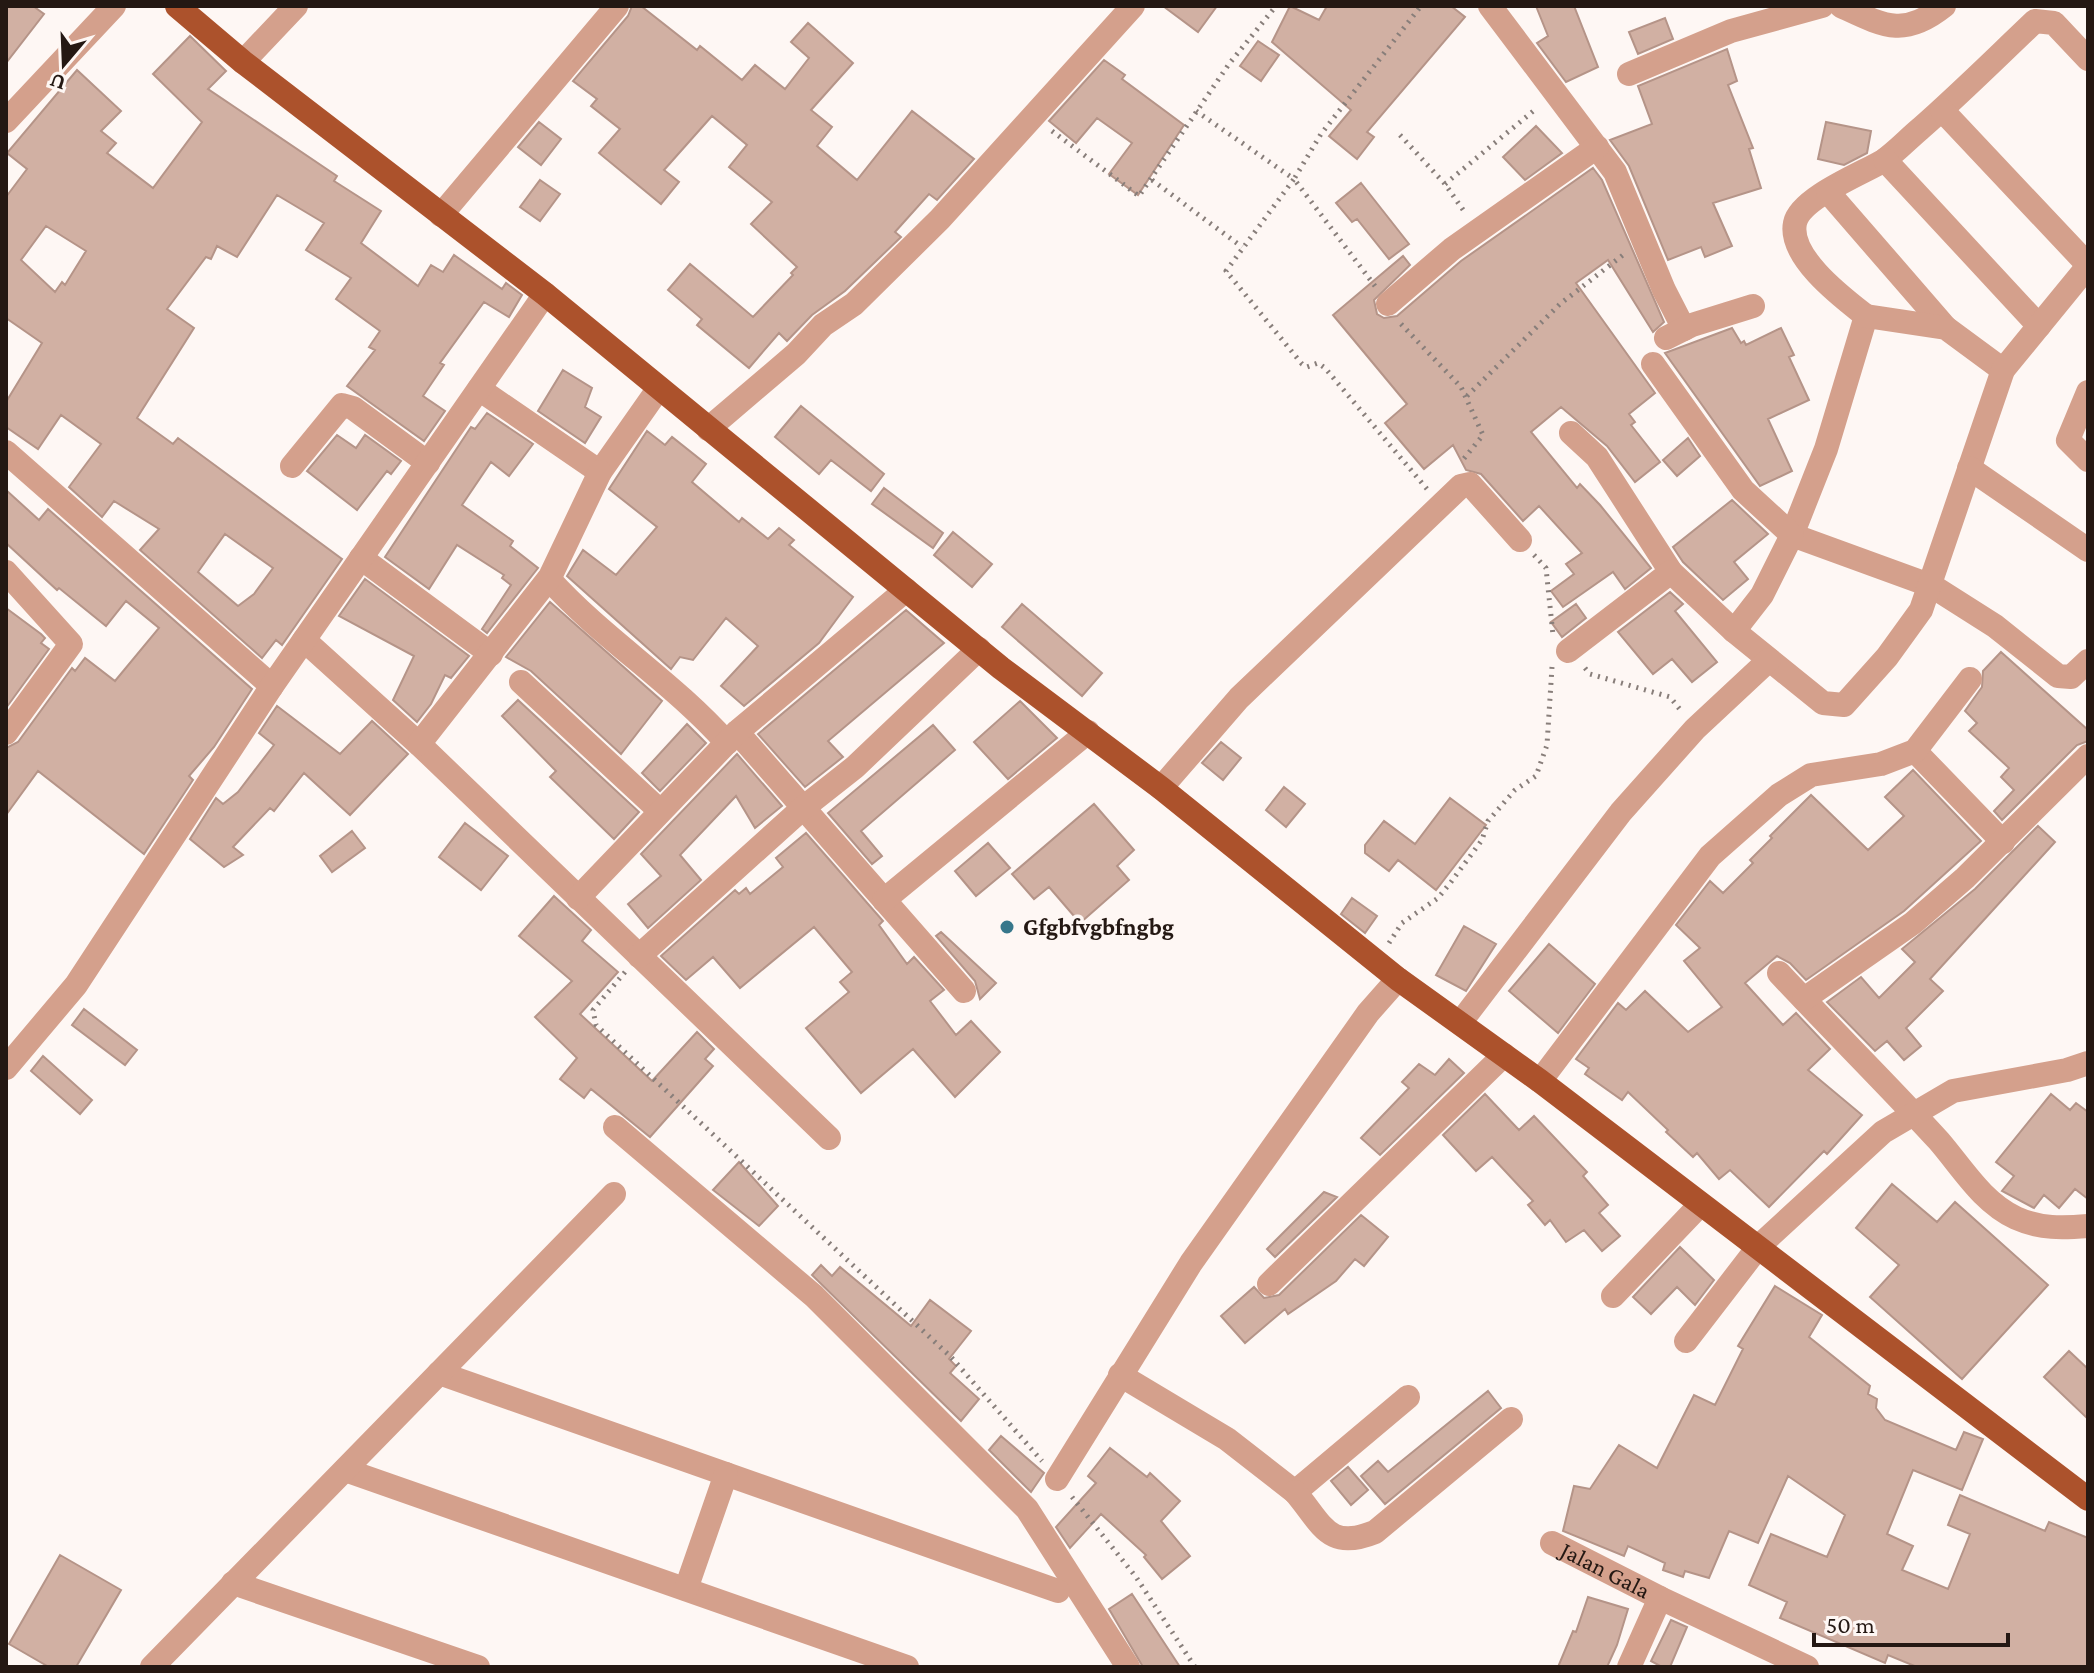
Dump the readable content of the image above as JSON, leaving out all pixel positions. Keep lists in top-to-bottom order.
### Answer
{
  "streets": {
    "street": ["Jalan Gala"]
  },
  "places": ["Gfgbfvgbfngbg"],
  "scale_bar": "50 m",
  "north": "bottom"
}
